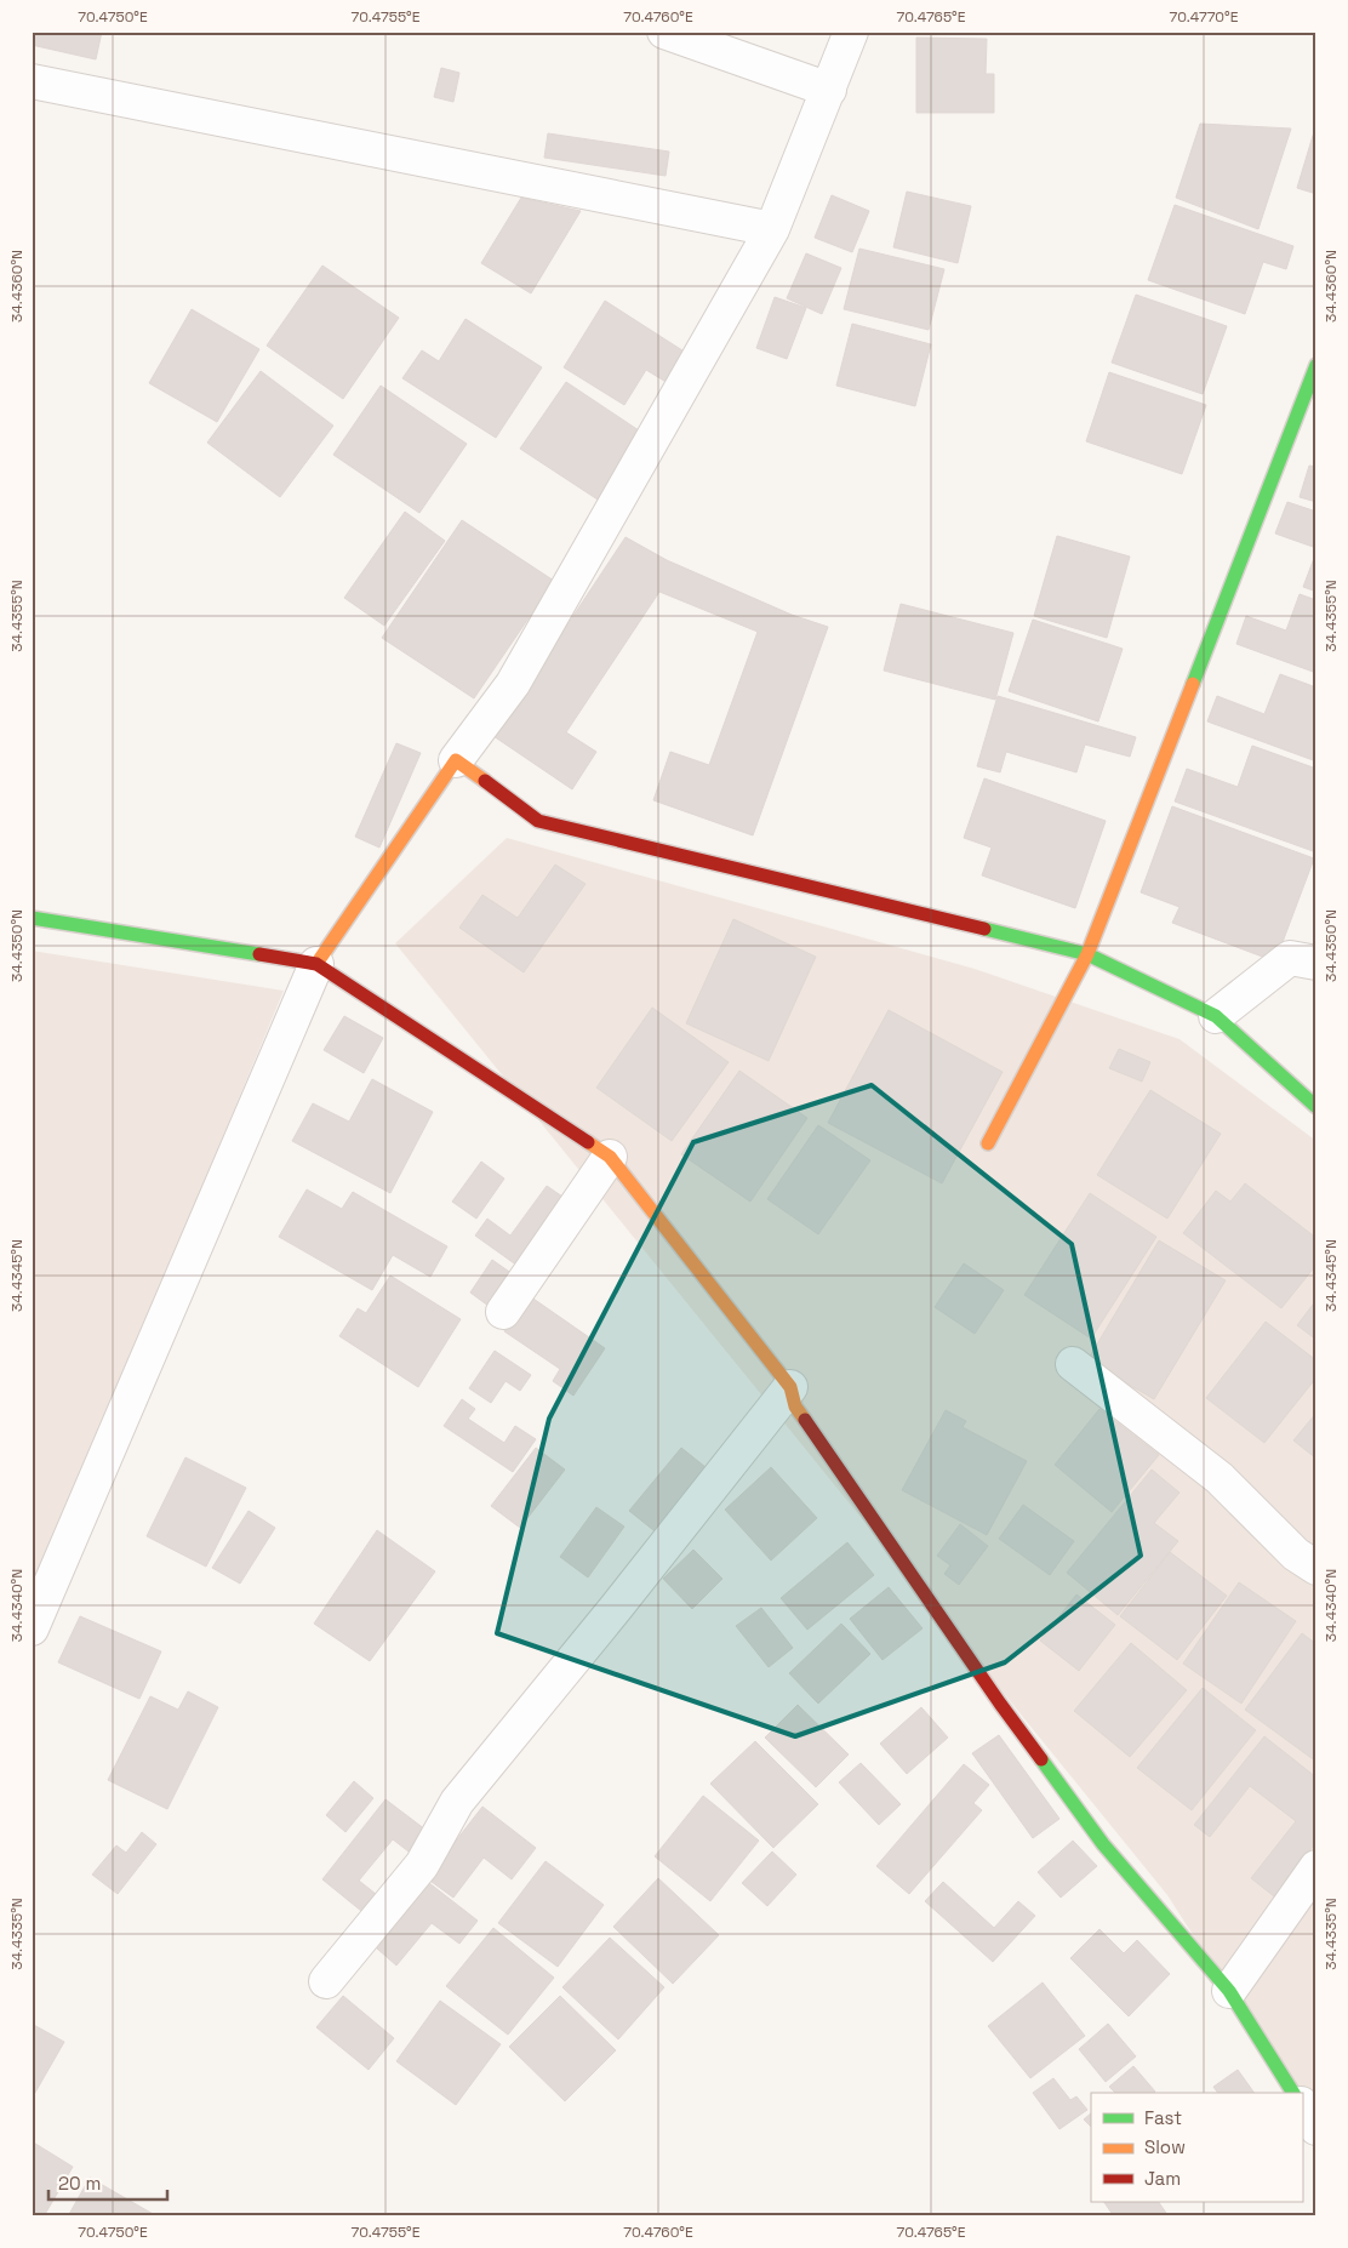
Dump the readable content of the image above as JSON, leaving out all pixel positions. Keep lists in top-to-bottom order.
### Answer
{
  "legend": ["Fast", "Slow", "Jam"],
  "scale_bar": "20 m",
  "coordinates": [
    "70.4750°E",
    "70.4755°E",
    "70.4760°E",
    "70.4765°E",
    "70.4770°E",
    "34.4360°N",
    "34.4355°N",
    "34.4350°N",
    "34.4345°N",
    "34.4340°N",
    "34.4335°N"
  ]
}
